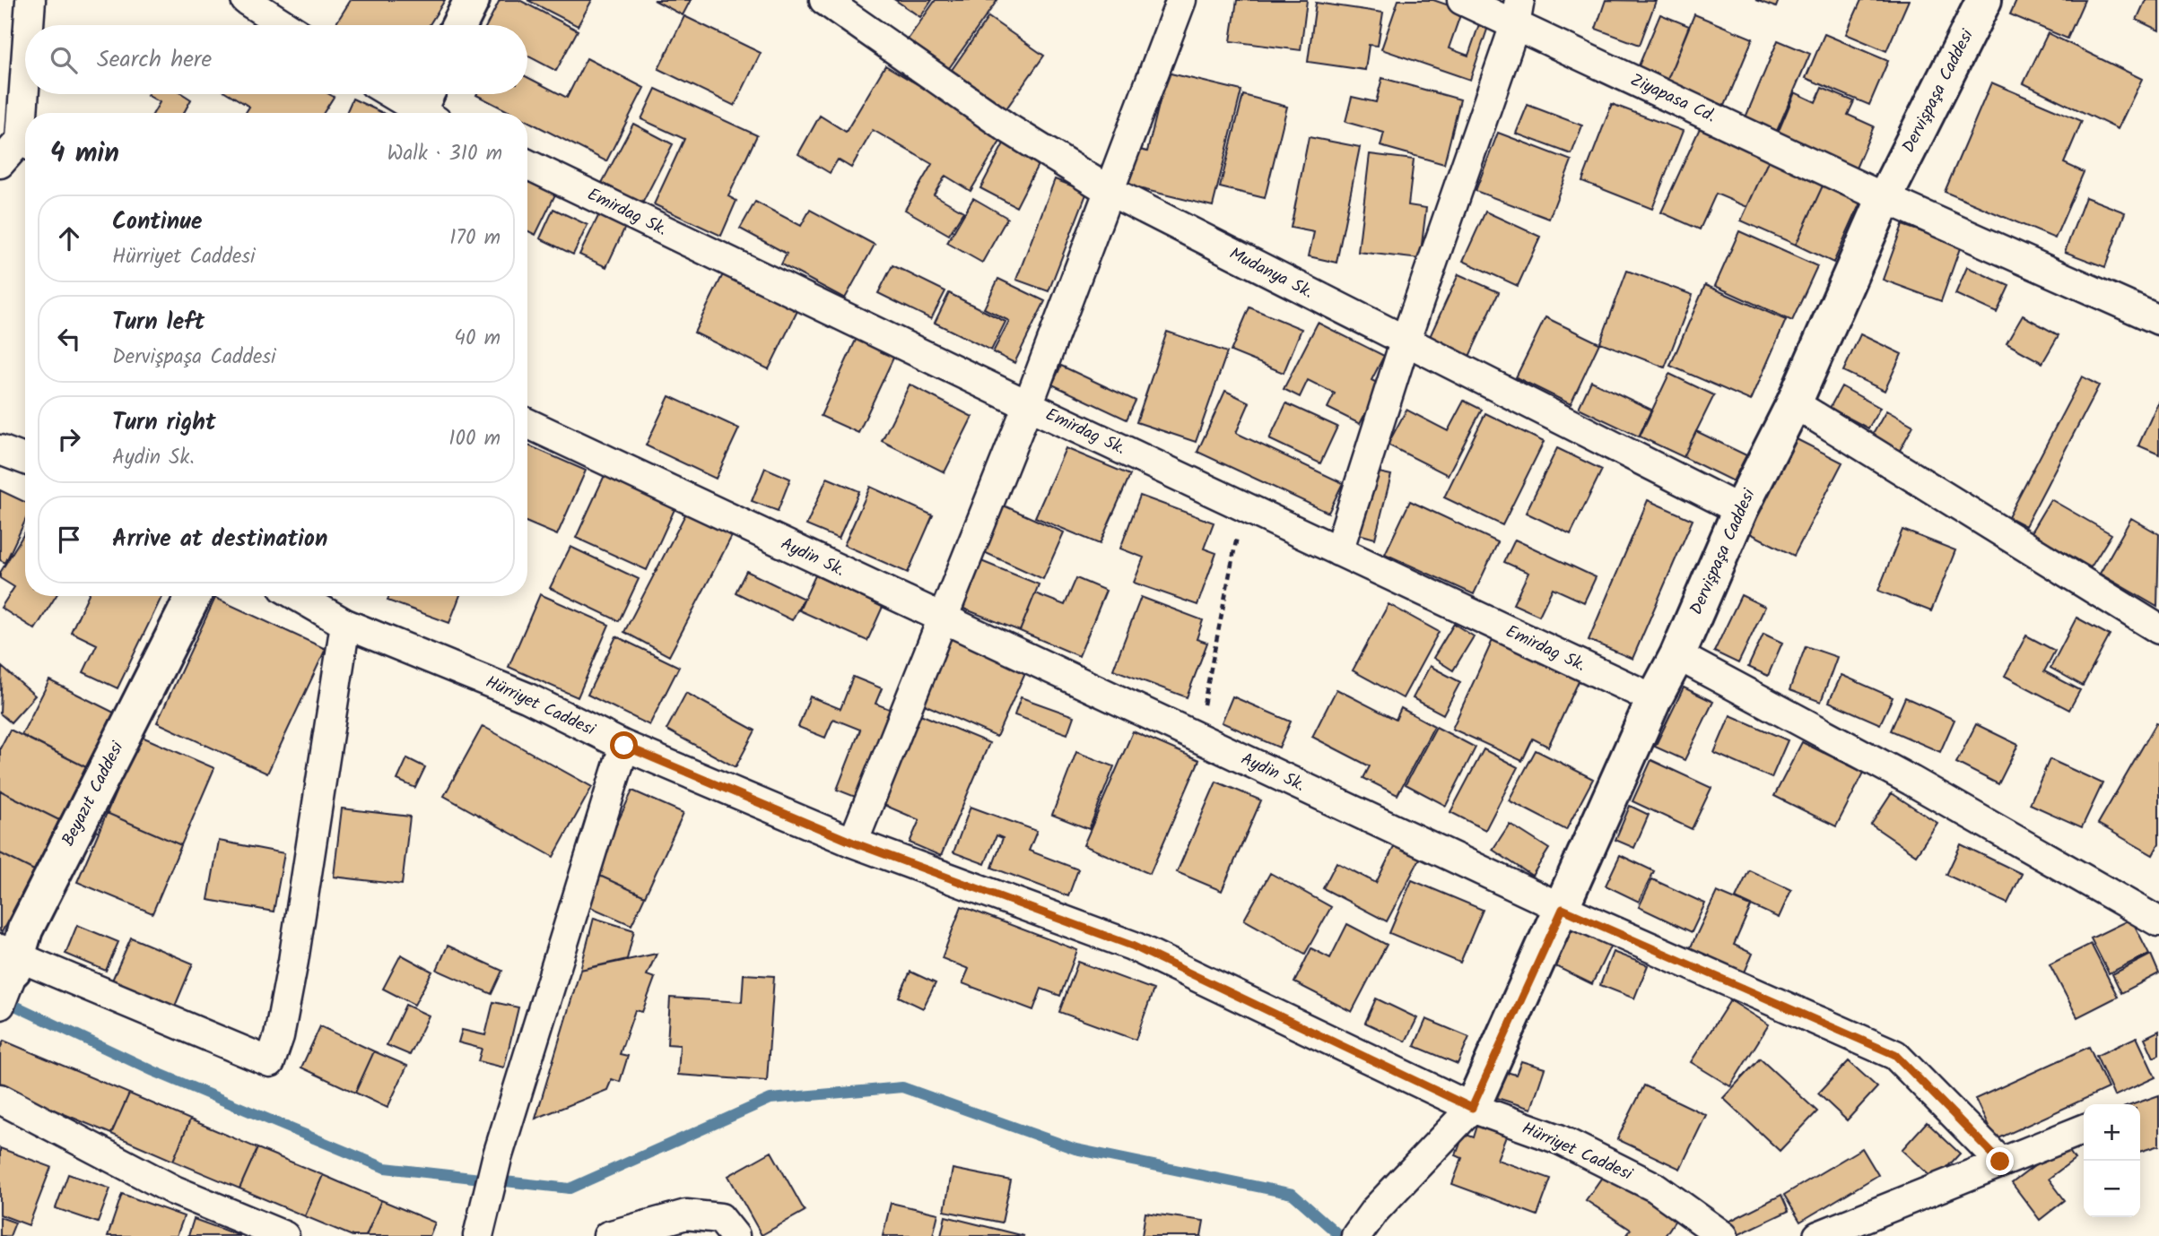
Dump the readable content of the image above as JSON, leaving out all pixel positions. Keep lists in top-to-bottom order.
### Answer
{
  "streets": {
    "street": [
      "Dervişpaşa Caddesi",
      "Ziyapasa Cd.",
      "Emirdag Sk.",
      "Mudanya Sk.",
      "Aydin Sk.",
      "Hürriyet Caddesi",
      "Beyazıt Caddesi"
    ]
  },
  "crossings": [
    ["Dervişpaşa Caddesi", "Ziyapasa Cd."],
    ["Dervişpaşa Caddesi", "Emirdag Sk."],
    ["Dervişpaşa Caddesi", "Mudanya Sk."],
    ["Dervişpaşa Caddesi", "Aydin Sk."],
    ["Dervişpaşa Caddesi", "Hürriyet Caddesi"]
  ],
  "page": {
    "search": "Search here",
    "heading": ["4 min", "Walk · 310 m"],
    "list": [
      ["Continue", "Hürriyet Caddesi", "170 m"],
      ["Turn left", "Dervişpaşa Caddesi", "40 m"],
      ["Turn right", "Aydin Sk.", "100 m"],
      "Arrive at destination"
    ],
    "map_buttons": ["+", "−"]
  }
}
